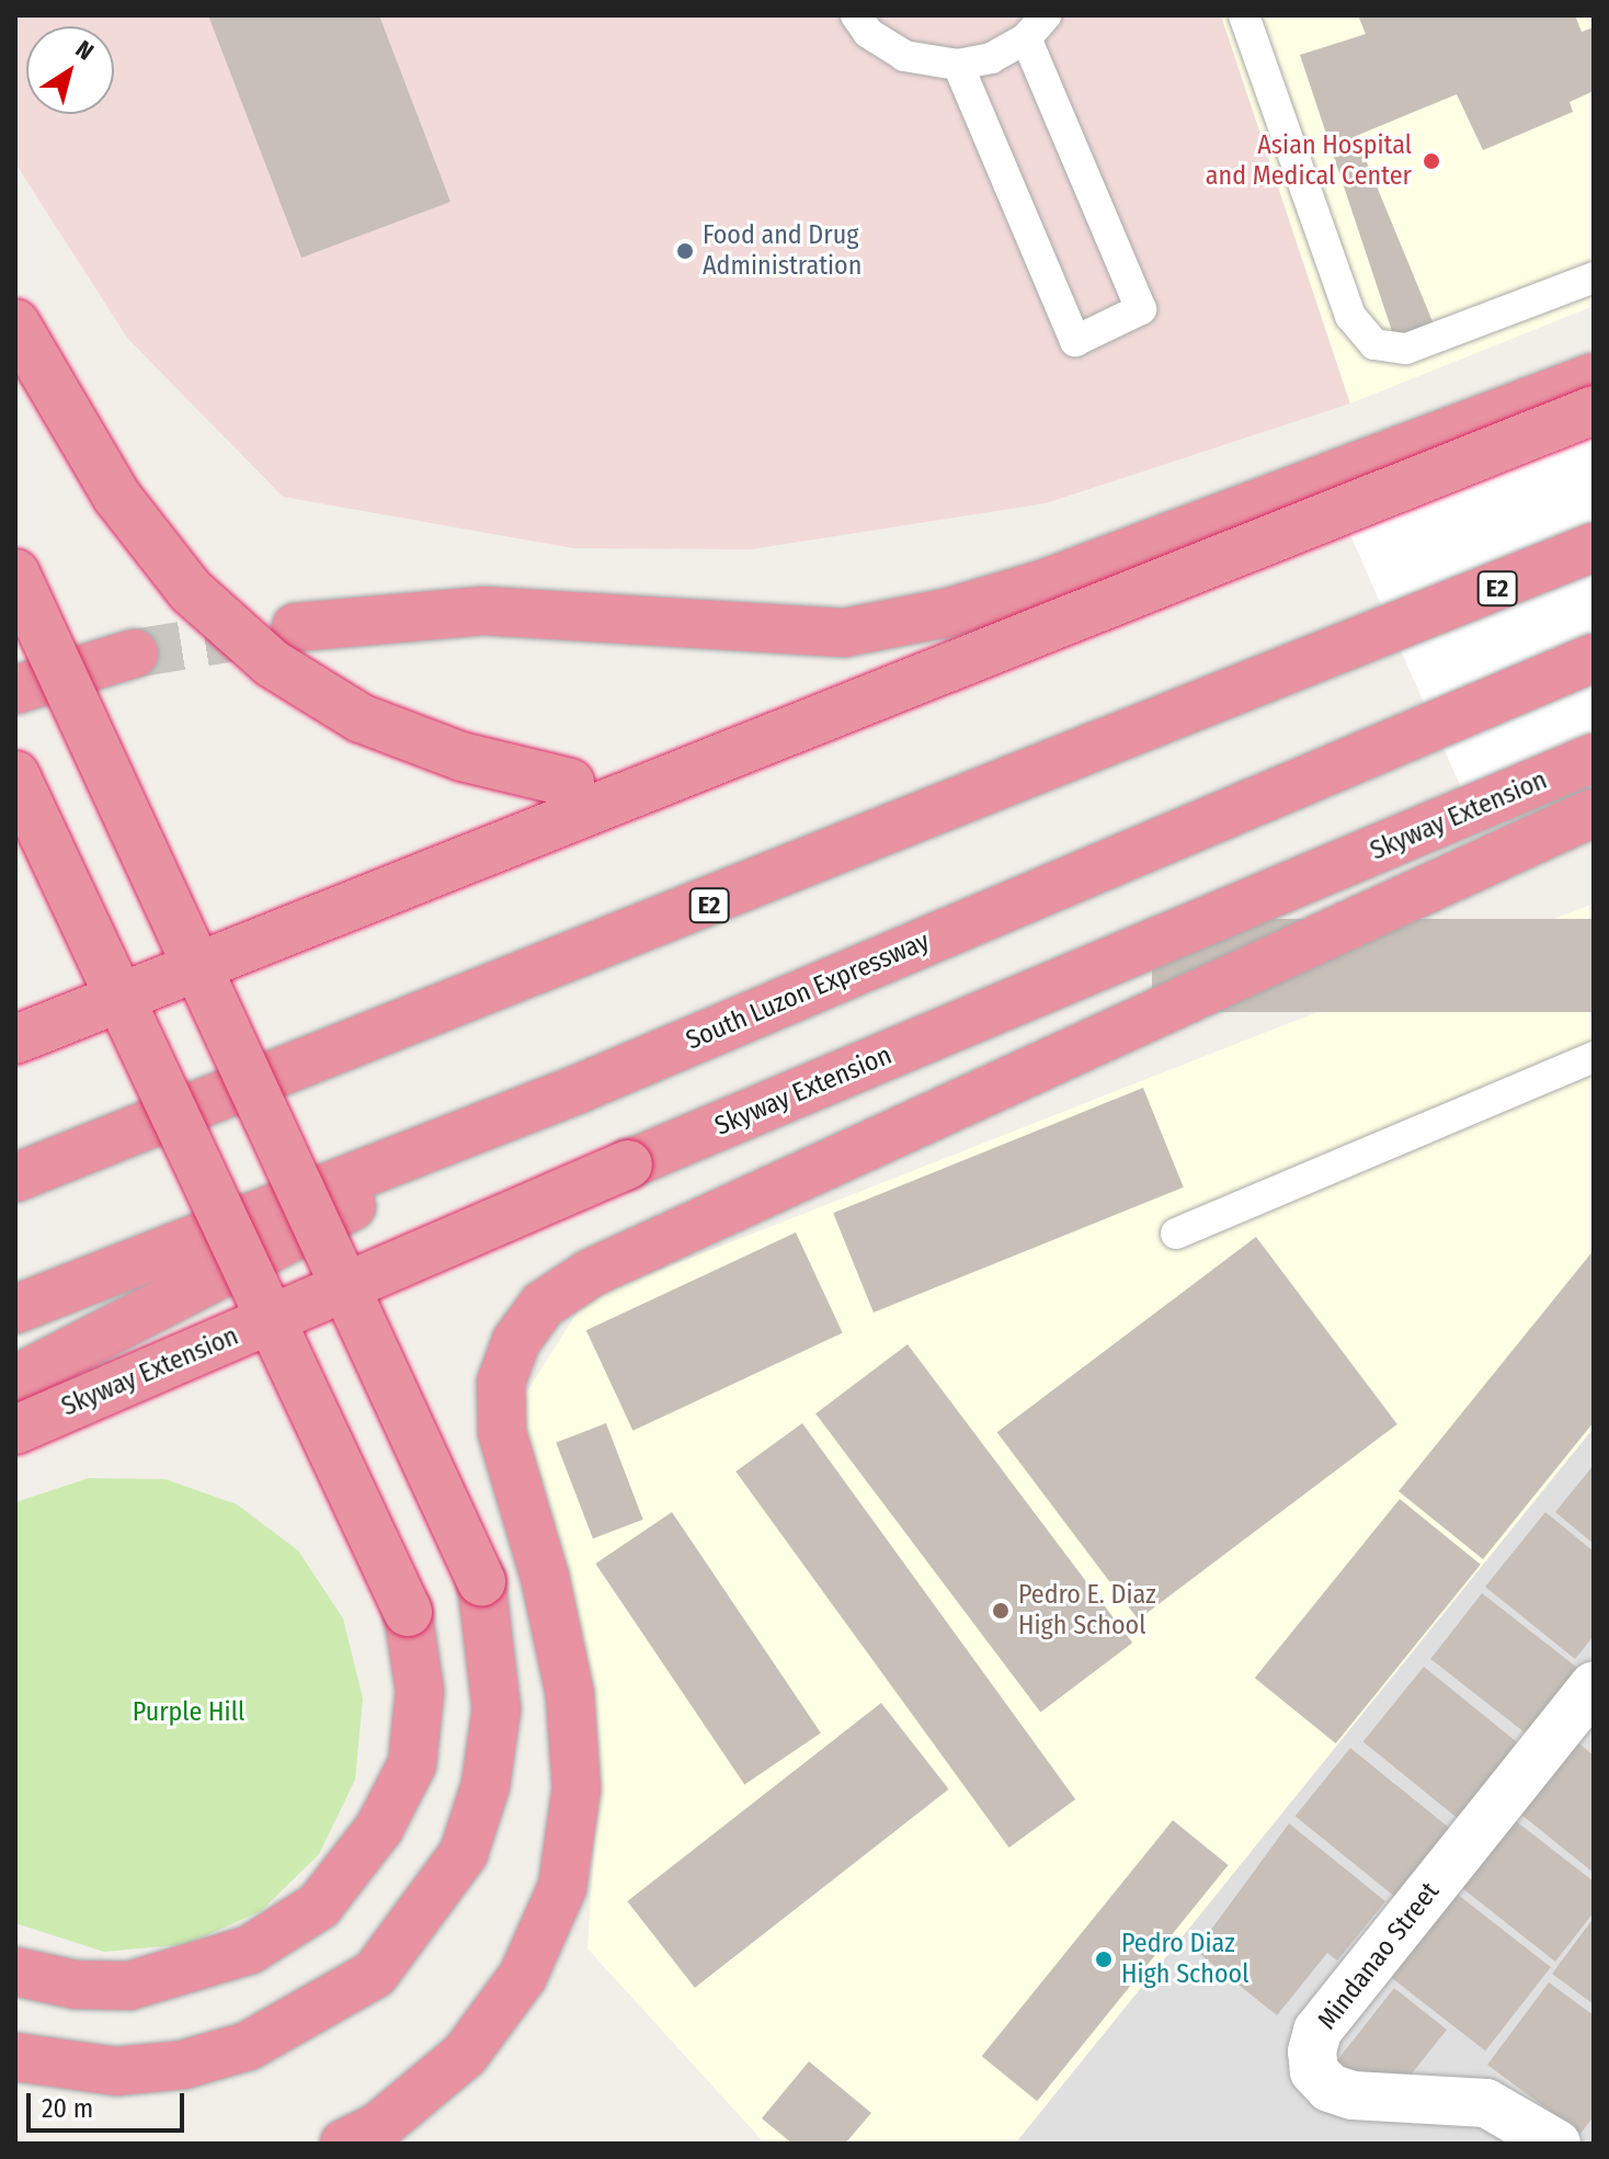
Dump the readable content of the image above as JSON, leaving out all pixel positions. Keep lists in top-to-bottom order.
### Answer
{
  "streets": {
    "highway": ["E2", "Skyway Extension", "South Luzon Expressway"],
    "street": ["Mindanao Street"]
  },
  "parks": ["Purple Hill"],
  "places": [
    "Asian Hospital and Medical Center",
    "Food and Drug Administration",
    "Pedro E. Diaz High School",
    "Pedro Diaz High School"
  ],
  "scale_bar": "20 m",
  "north": "top right"
}
